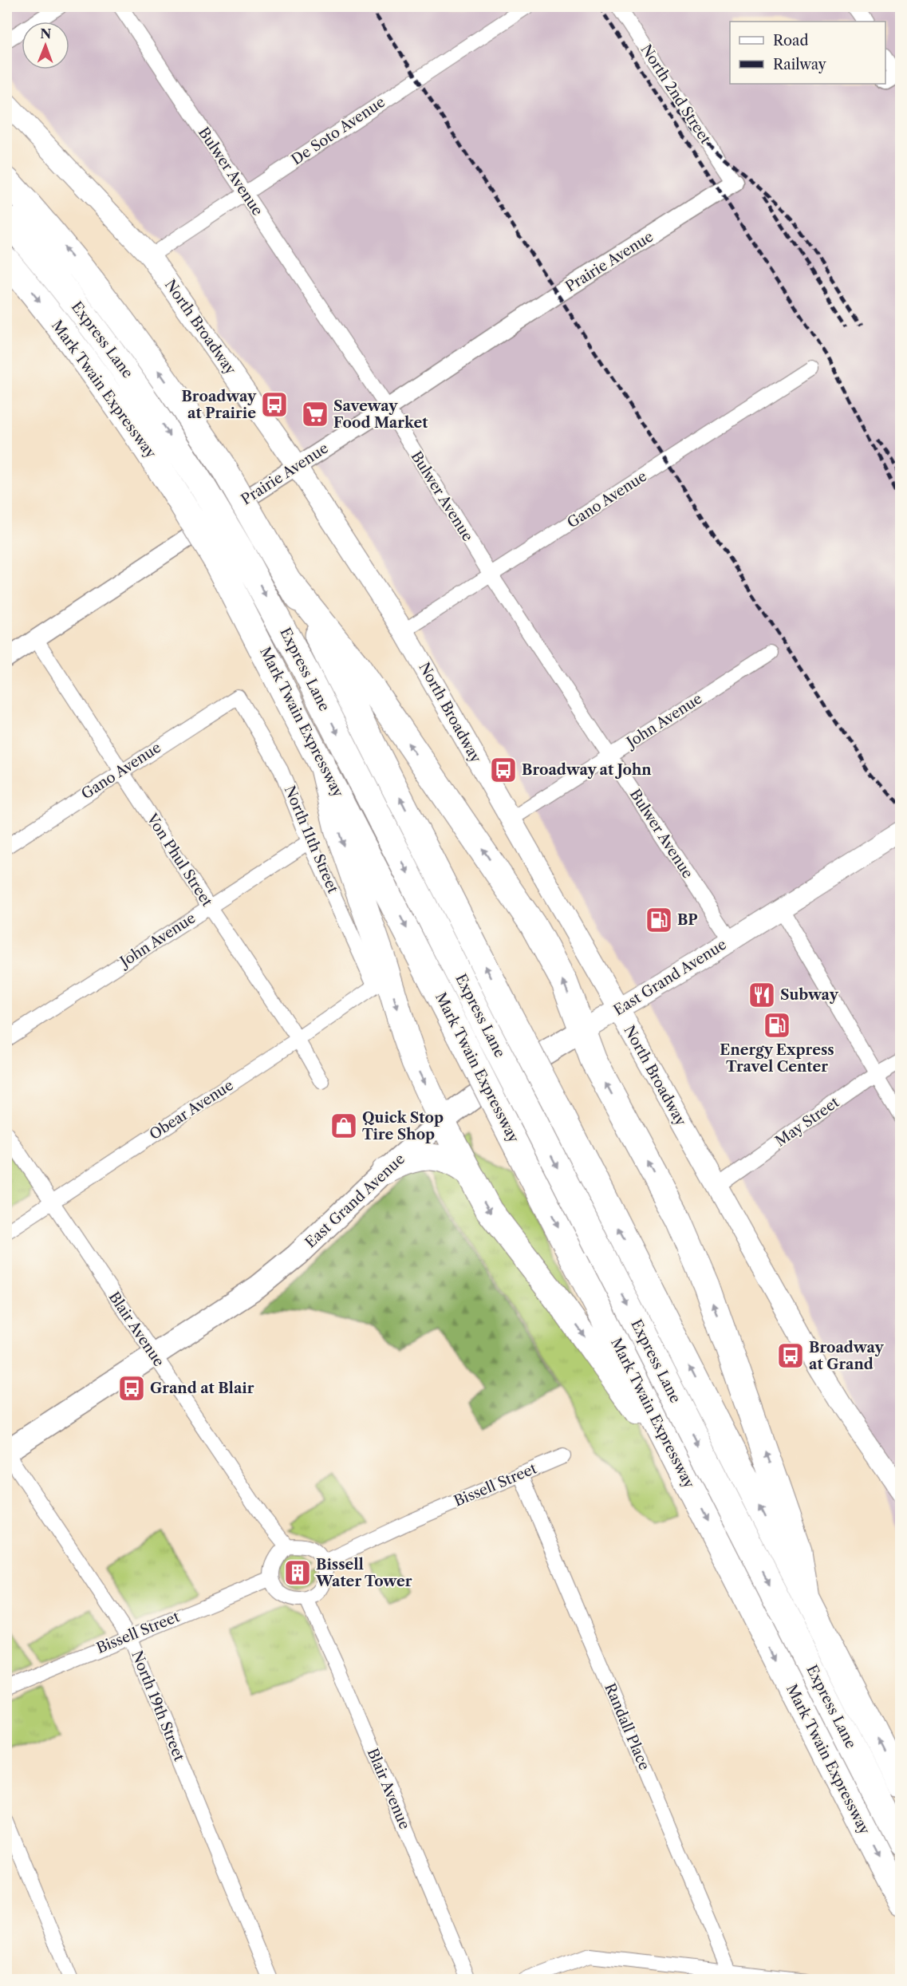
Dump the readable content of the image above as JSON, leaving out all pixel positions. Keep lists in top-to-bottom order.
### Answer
{
  "streets": {
    "highway": ["Express Lane", "Mark Twain Expressway"],
    "main road": ["North Broadway", "East Grand Avenue"],
    "street": [
      "North 2nd Street",
      "De Soto Avenue",
      "Bulwer Avenue",
      "Prairie Avenue",
      "Gano Avenue",
      "John Avenue",
      "North 11th Street",
      "Von Phul Street",
      "Obear Avenue",
      "May Street",
      "Blair Avenue",
      "Bissell Street",
      "North 19th Street",
      "Randall Place"
    ]
  },
  "crossings": [
    ["North 2nd Street", "Prairie Avenue"],
    ["De Soto Avenue", "Bulwer Avenue"],
    ["De Soto Avenue", "North Broadway"],
    ["Bulwer Avenue", "Prairie Avenue"],
    ["Bulwer Avenue", "Gano Avenue"],
    ["Bulwer Avenue", "John Avenue"],
    ["Bulwer Avenue", "East Grand Avenue"],
    ["Prairie Avenue", "North Broadway"],
    ["Prairie Avenue", "Von Phul Street"],
    ["North Broadway", "Gano Avenue"],
    ["North Broadway", "John Avenue"],
    ["North Broadway", "East Grand Avenue"],
    ["North Broadway", "May Street"],
    ["Gano Avenue", "North 11th Street"],
    ["Gano Avenue", "Von Phul Street"],
    ["John Avenue", "North 11th Street"],
    ["John Avenue", "Von Phul Street"],
    ["North 11th Street", "Obear Avenue"],
    ["Von Phul Street", "Obear Avenue"],
    ["East Grand Avenue", "Blair Avenue"],
    ["East Grand Avenue", "North 19th Street"],
    ["Obear Avenue", "Blair Avenue"],
    ["Blair Avenue", "Bissell Street"],
    ["Bissell Street", "North 19th Street"],
    ["Bissell Street", "Randall Place"]
  ],
  "places": {
    "bus stop": [
      "Broadway at Prairie",
      "Broadway at John",
      "Broadway at Grand",
      "Grand at Blair"
    ],
    "supermarket": ["Saveway Food Market"],
    "fuel station": ["BP", "Energy Express Travel Center"],
    "restaurant": ["Subway"],
    "shop": ["Quick Stop Tire Shop"],
    "building": ["Bissell Water Tower"]
  },
  "legend": ["Road", "Railway"],
  "north": "top"
}
